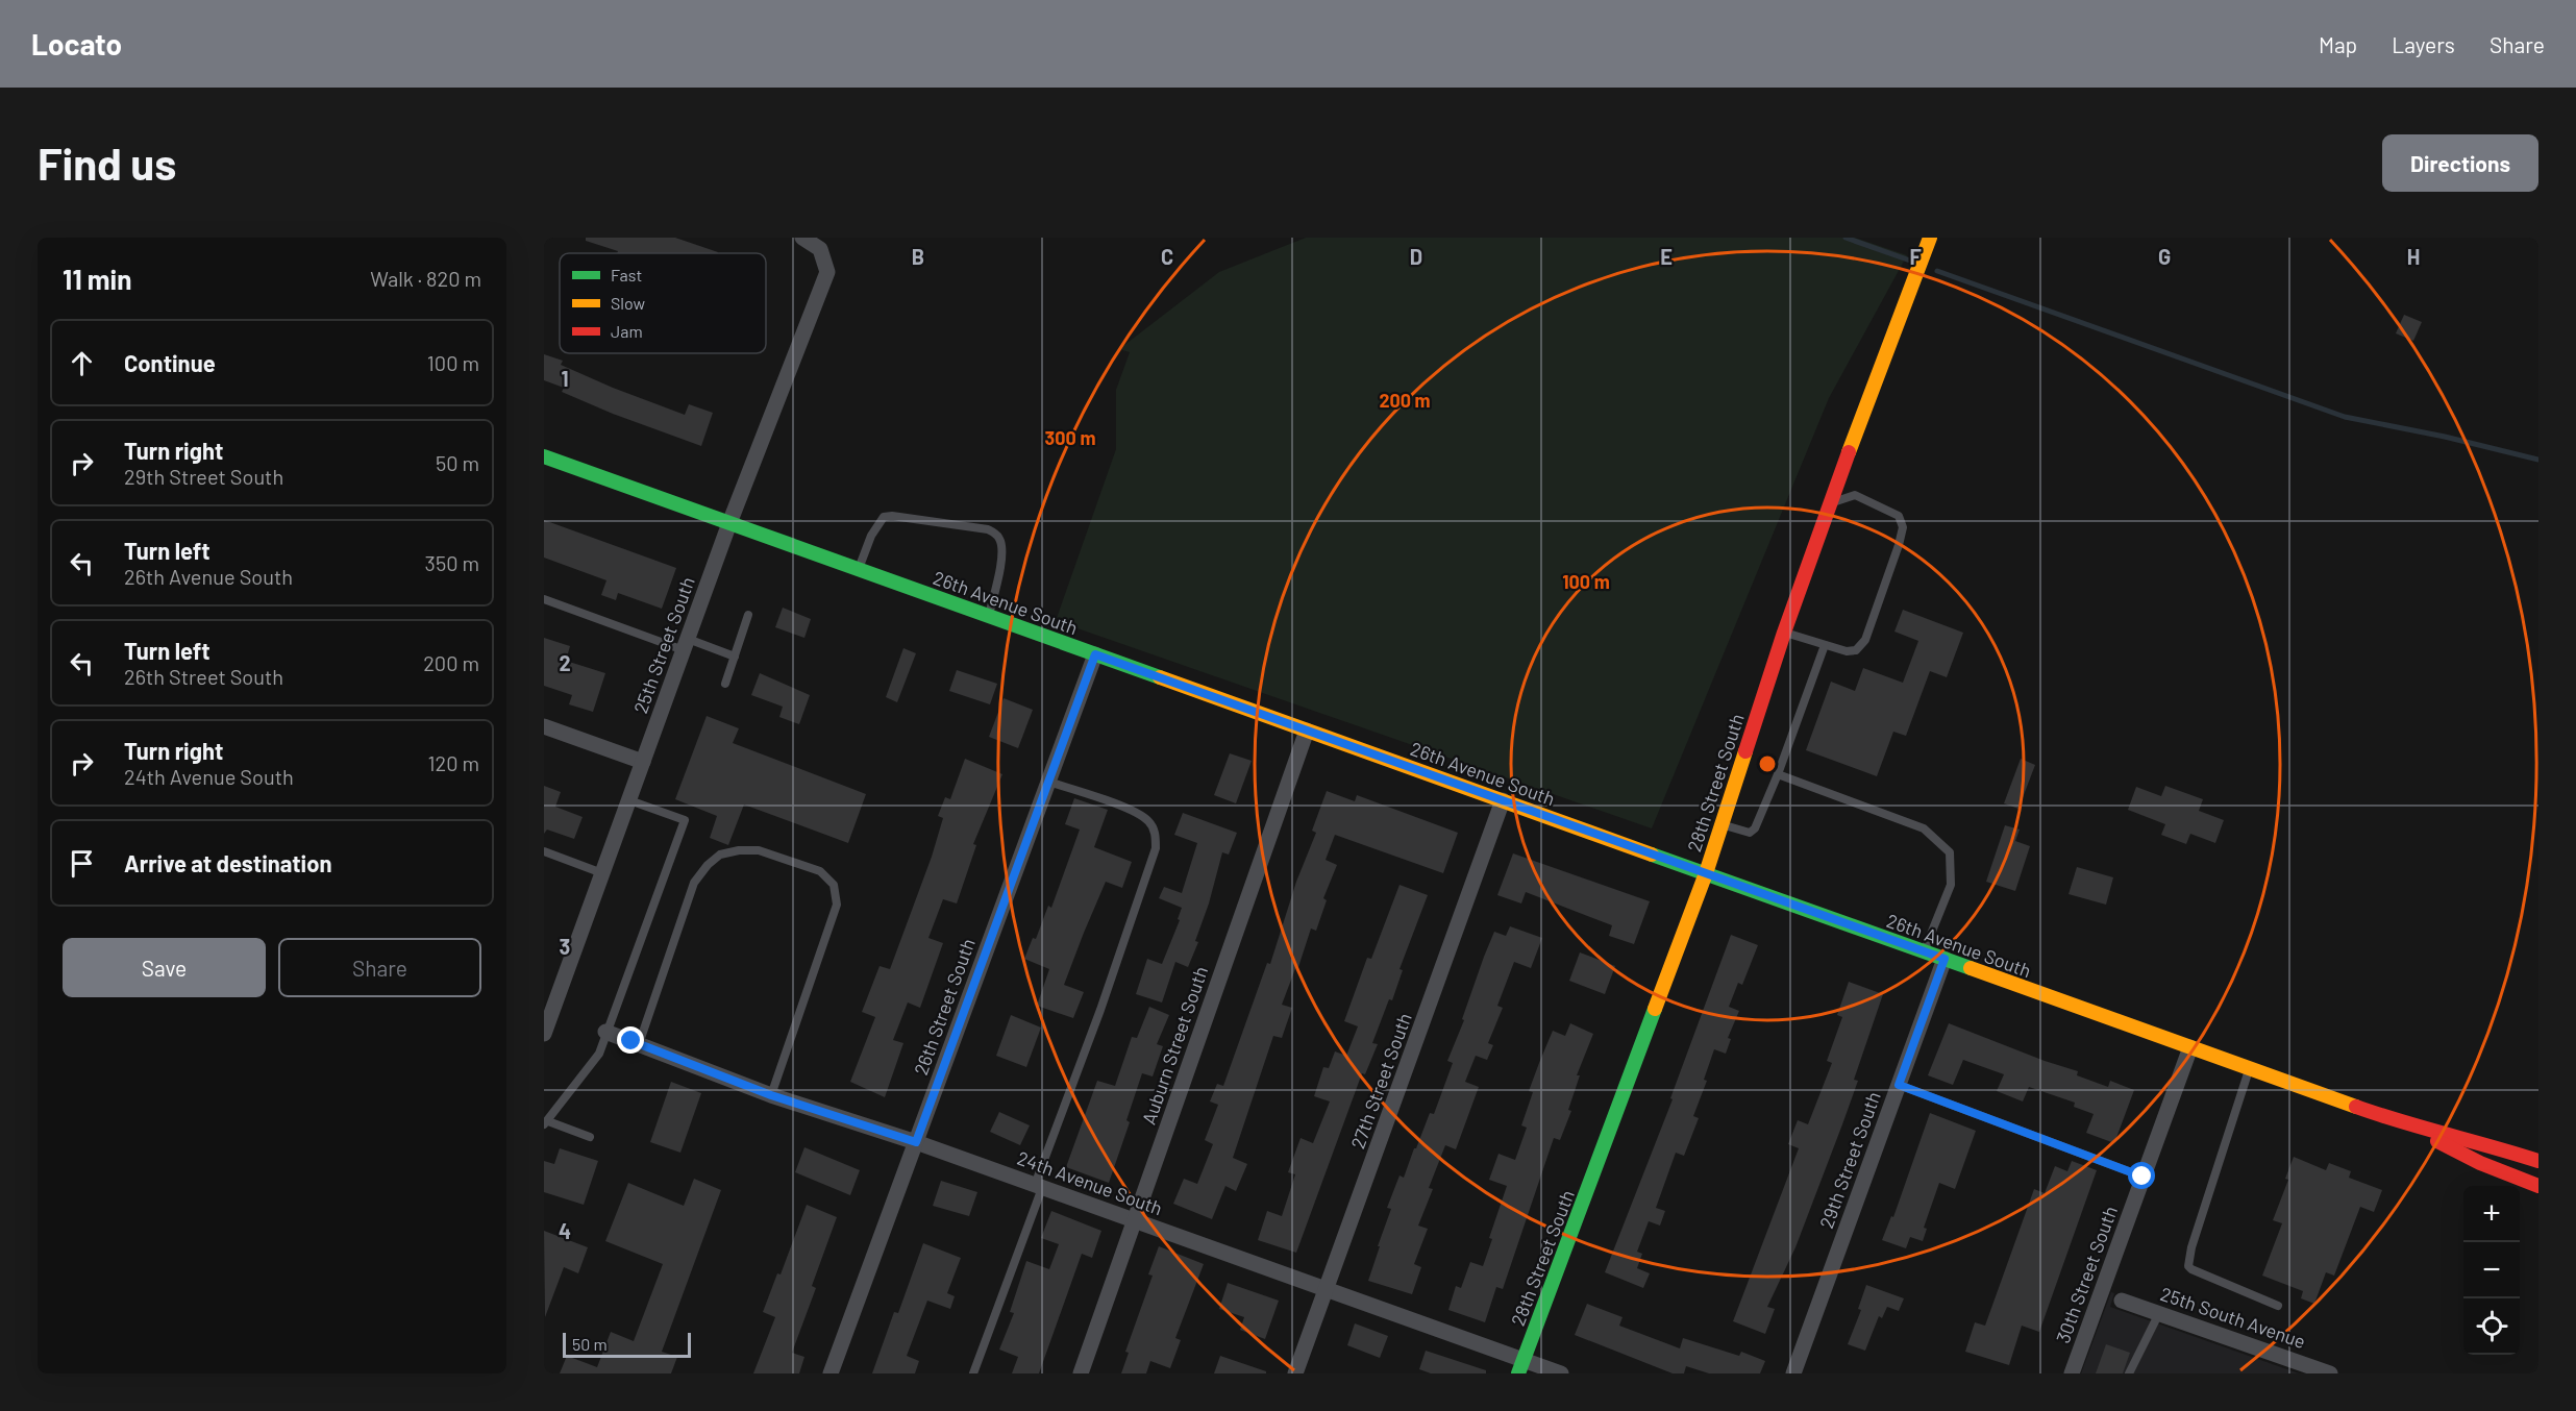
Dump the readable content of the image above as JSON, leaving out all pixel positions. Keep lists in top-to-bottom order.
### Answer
{
  "streets": {
    "street": [
      "26th Avenue South",
      "25th Street South",
      "28th Street South",
      "26th Street South",
      "Auburn Street South",
      "27th Street South",
      "29th Street South",
      "24th Avenue South",
      "30th Street South",
      "25th South Avenue"
    ]
  },
  "crossings": [
    ["26th Avenue South", "25th Street South"],
    ["26th Avenue South", "28th Street South"],
    ["26th Avenue South", "26th Street South"],
    ["26th Avenue South", "Auburn Street South"],
    ["26th Avenue South", "27th Street South"],
    ["26th Avenue South", "29th Street South"],
    ["26th Avenue South", "30th Street South"],
    ["28th Street South", "24th Avenue South"],
    ["26th Street South", "24th Avenue South"],
    ["Auburn Street South", "24th Avenue South"],
    ["27th Street South", "24th Avenue South"]
  ],
  "legend": ["Fast", "Slow", "Jam"],
  "scale_bar": "50 m",
  "page": {
    "header": "Locato",
    "nav": ["Map", "Layers", "Share"],
    "buttons": [
      "Directions",
      ["Save", "Share"]
    ],
    "title": "Find us",
    "heading": ["11 min", "Walk · 820 m"],
    "list": [
      ["Continue", "100 m"],
      ["Turn right", "29th Street South", "50 m"],
      ["Turn left", "26th Avenue South", "350 m"],
      ["Turn left", "26th Street South", "200 m"],
      ["Turn right", "24th Avenue South", "120 m"],
      "Arrive at destination"
    ],
    "map_buttons": ["+", "−"],
    "scale": "50 m"
  },
  "grid": {
    "columns": [
      "B",
      "C",
      "D",
      "E",
      "F",
      "G",
      "H"
    ],
    "rows": [
      "1",
      "2",
      "3",
      "4"
    ]
  },
  "rings": ["200 m", "300 m", "100 m"]
}
